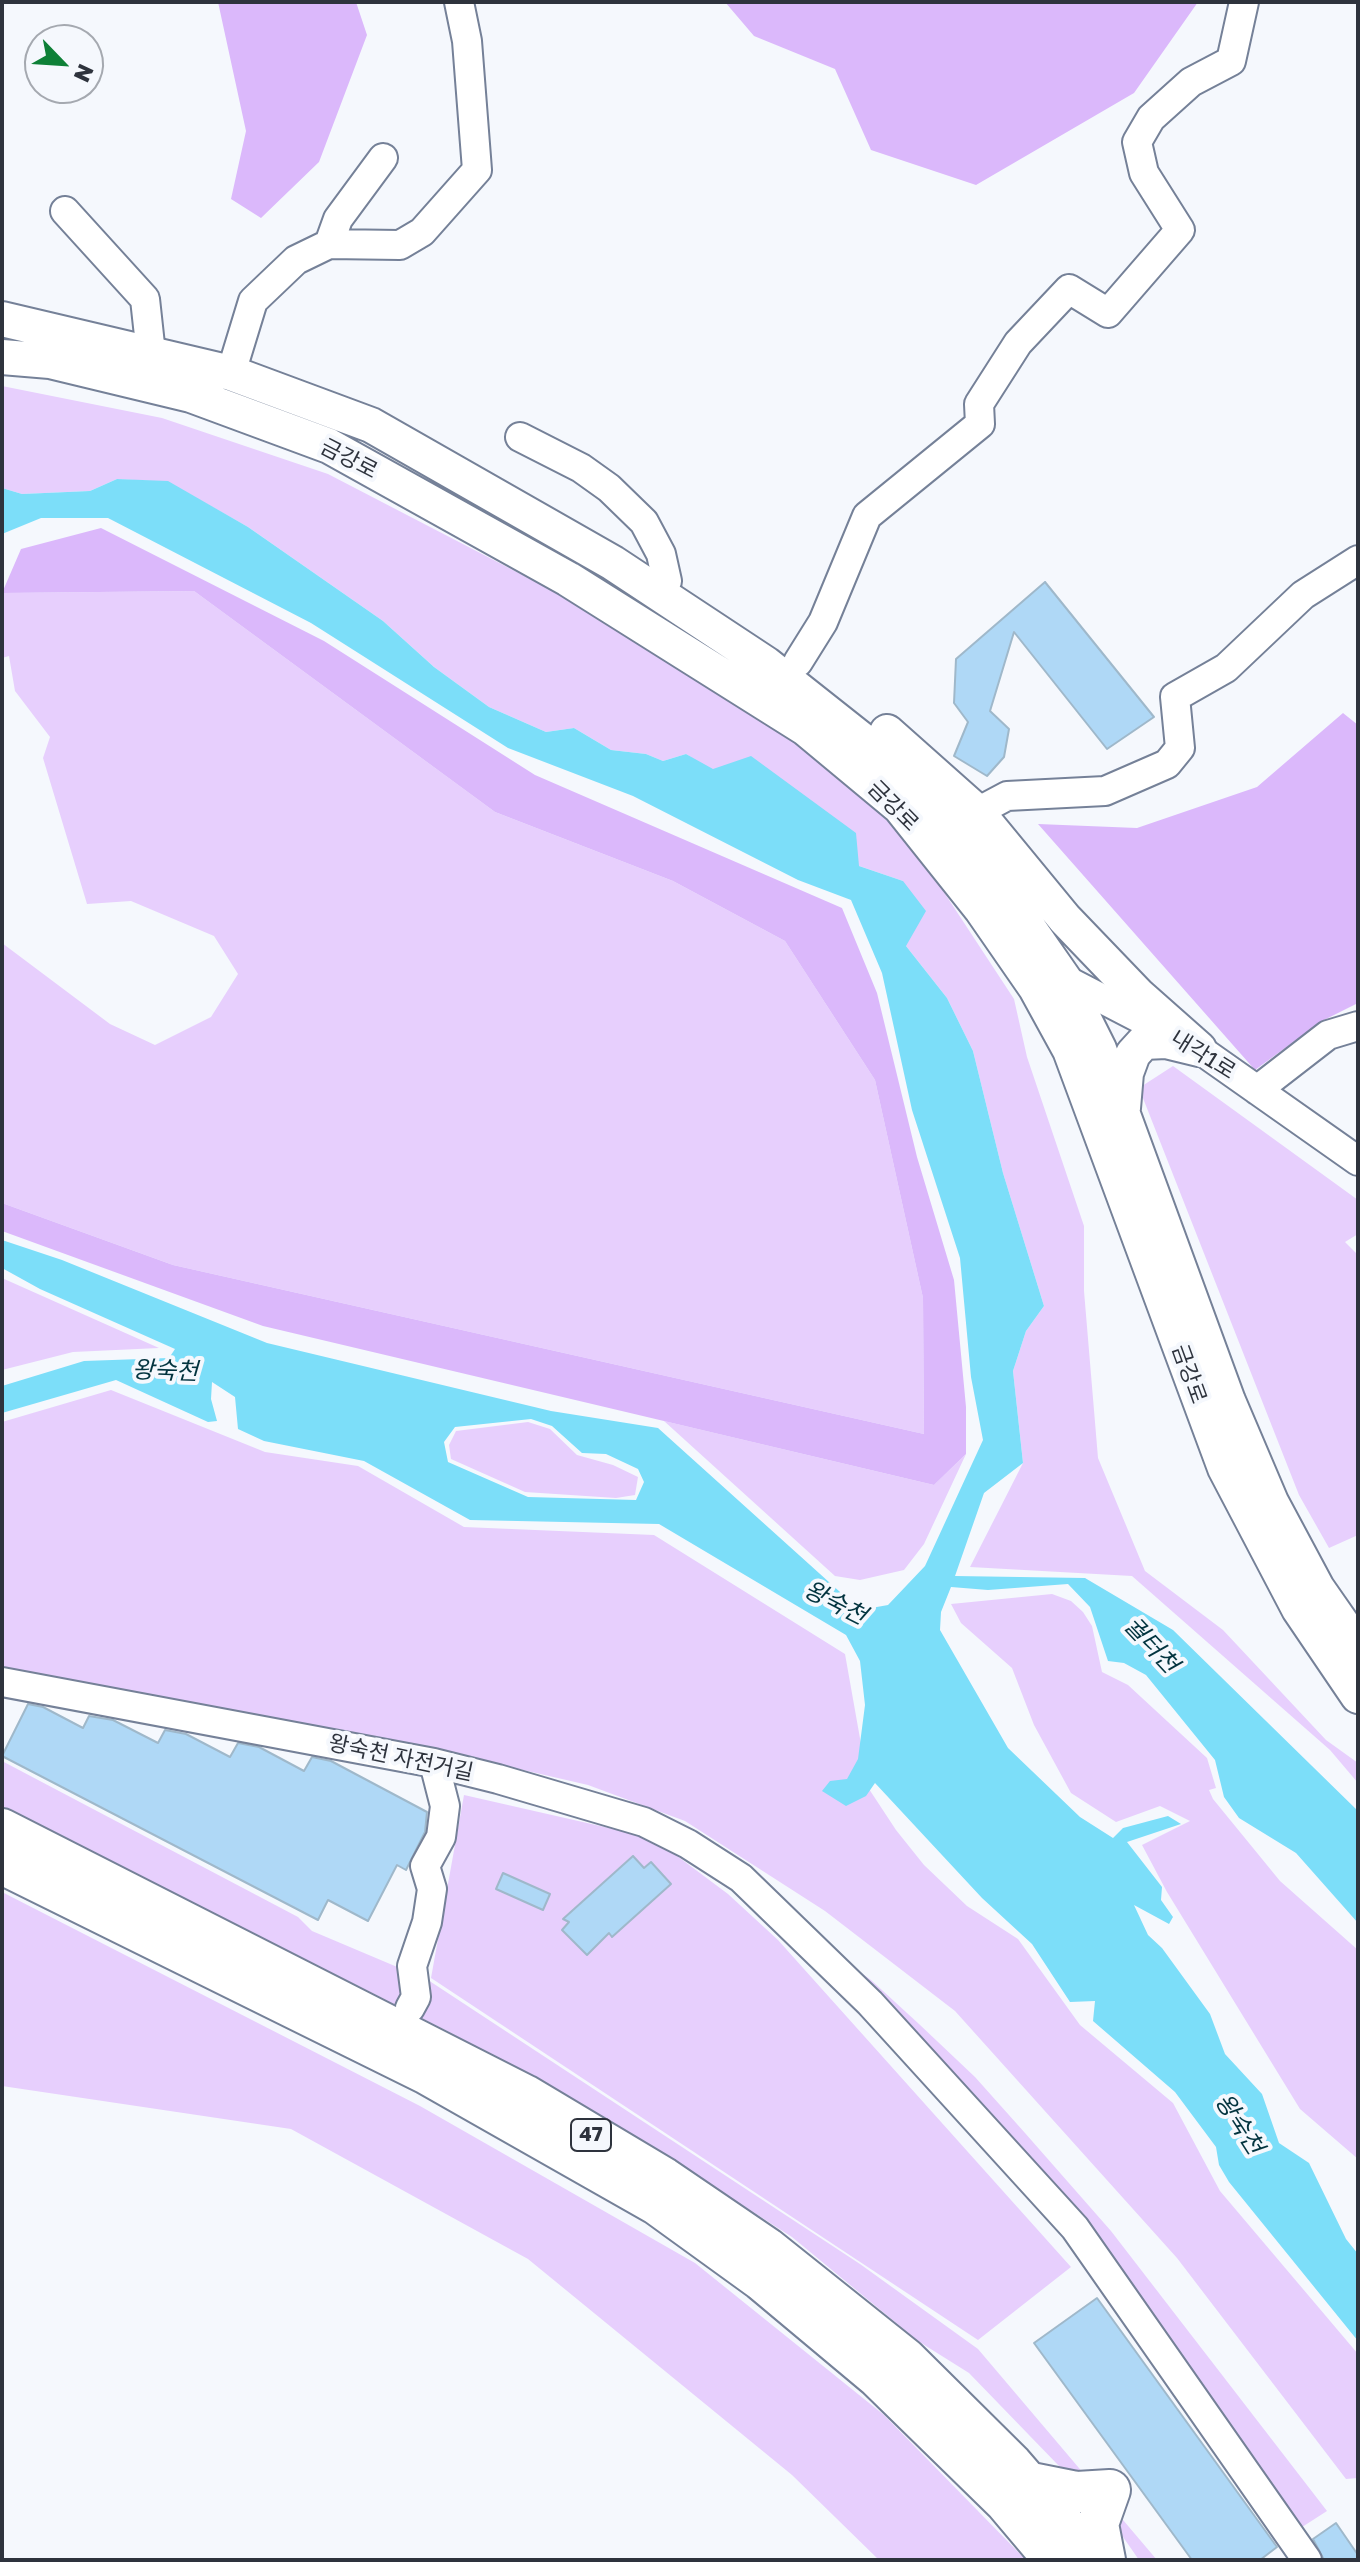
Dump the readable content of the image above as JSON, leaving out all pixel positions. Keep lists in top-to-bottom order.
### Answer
{
  "streets": {
    "highway": ["47"],
    "main road": ["금강로"],
    "street": ["내각1로", "왕숙천 자전거길"]
  },
  "crossings": [
    ["금강로", "내각1로"]
  ],
  "water": ["왕숙천", "궐터천"],
  "north": "bottom right"
}
